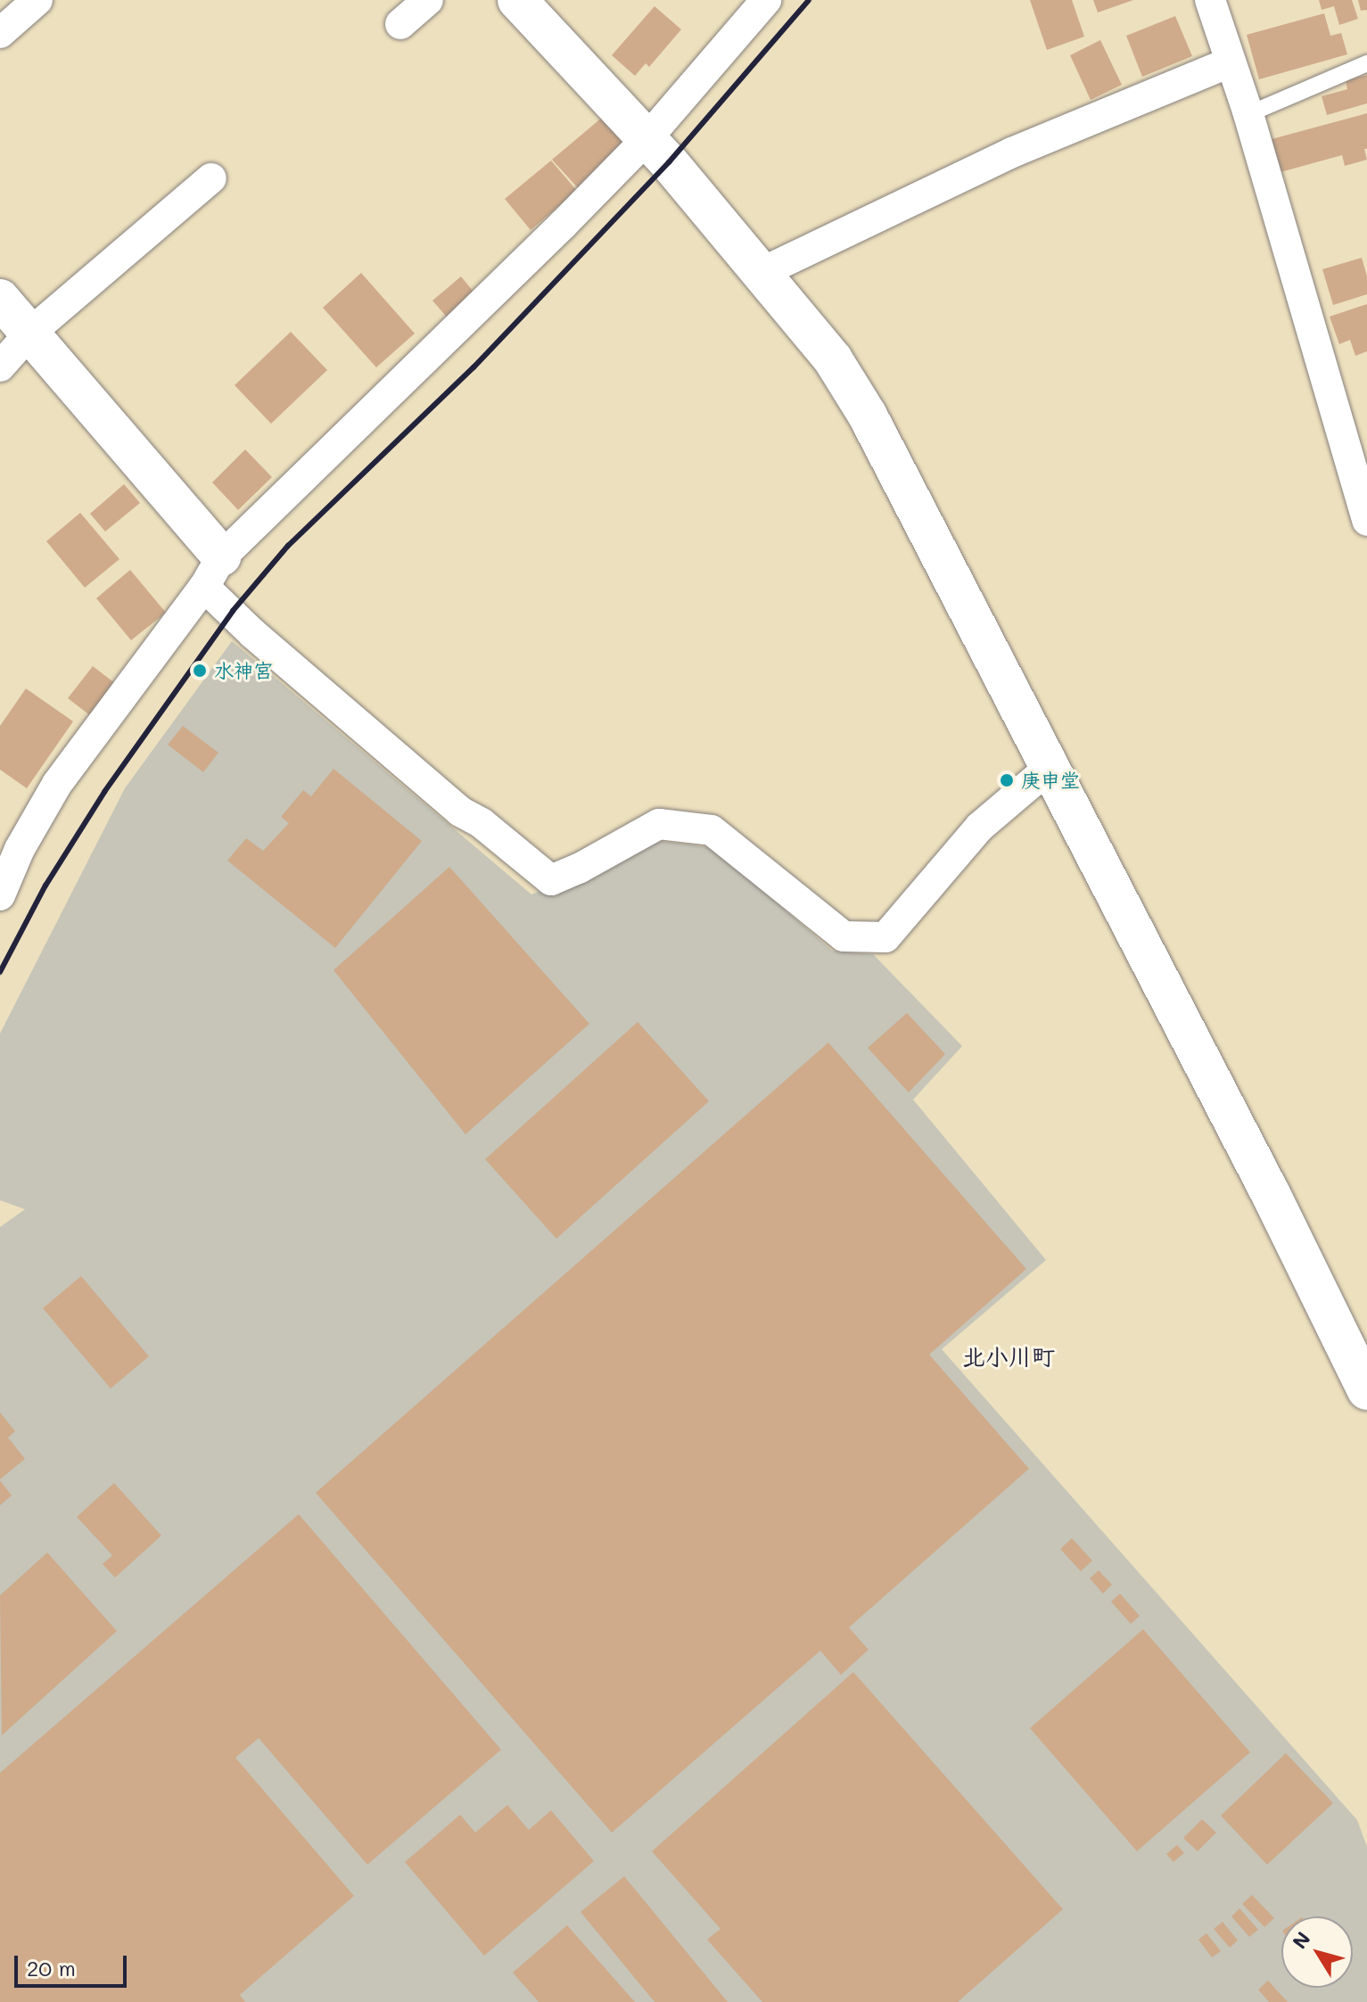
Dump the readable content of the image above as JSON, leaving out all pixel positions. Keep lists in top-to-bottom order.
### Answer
{
  "districts": ["北小川町"],
  "places": ["水神宮", "庚申堂"],
  "scale_bar": "20 m",
  "north": "top left"
}
